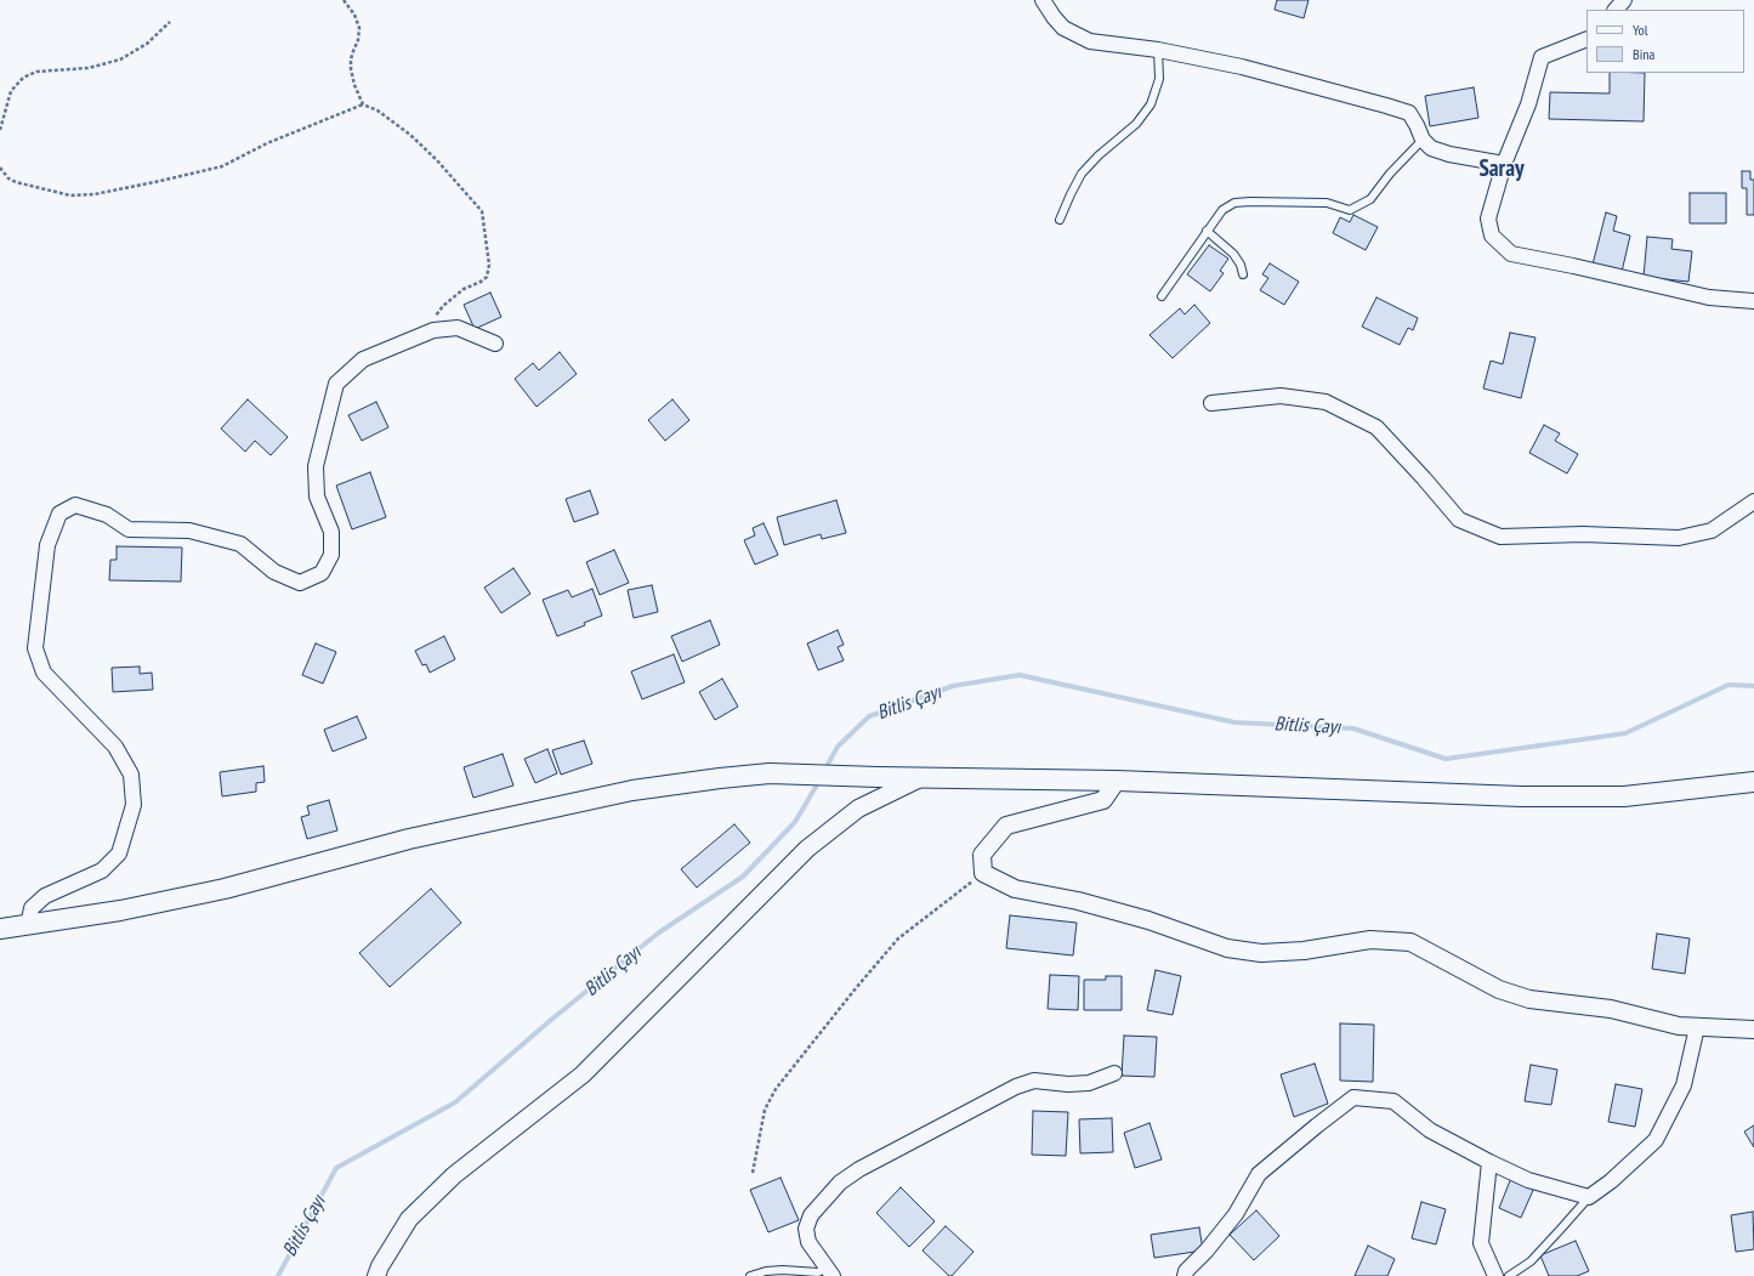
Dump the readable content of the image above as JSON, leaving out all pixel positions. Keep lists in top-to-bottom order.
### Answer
{
  "districts": ["Saray"],
  "water": ["Bitlis Çayı"],
  "legend": ["Yol", "Bina"]
}
